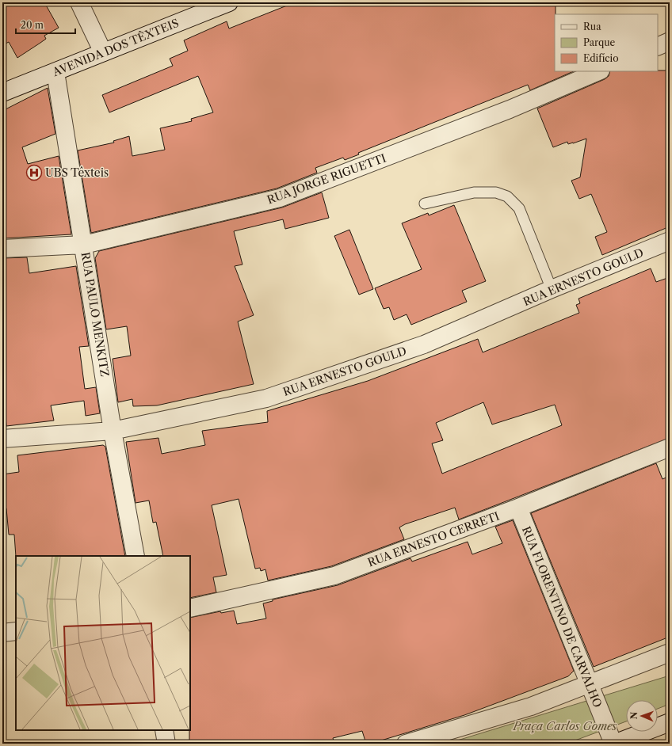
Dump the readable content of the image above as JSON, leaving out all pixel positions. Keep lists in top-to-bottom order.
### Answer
{
  "streets": {
    "street": [
      "AVENIDA DOS TÊXTEIS",
      "RUA JORGE RIGUETTI",
      "RUA ERNESTO GOULD",
      "RUA PAULO MENKITZ",
      "RUA ERNESTO CERRETI",
      "RUA FLORENTINO DE CARVALHO"
    ]
  },
  "crossings": [
    ["AVENIDA DOS TÊXTEIS", "RUA PAULO MENKITZ"],
    ["RUA JORGE RIGUETTI", "RUA PAULO MENKITZ"],
    ["RUA ERNESTO GOULD", "RUA PAULO MENKITZ"],
    ["RUA ERNESTO CERRETI", "RUA FLORENTINO DE CARVALHO"]
  ],
  "parks": ["Praça Carlos Gomes"],
  "places": {
    "hospital": ["UBS Têxteis"]
  },
  "legend": ["Rua", "Parque", "Edifício"],
  "scale_bar": "20 m",
  "north": "left"
}
